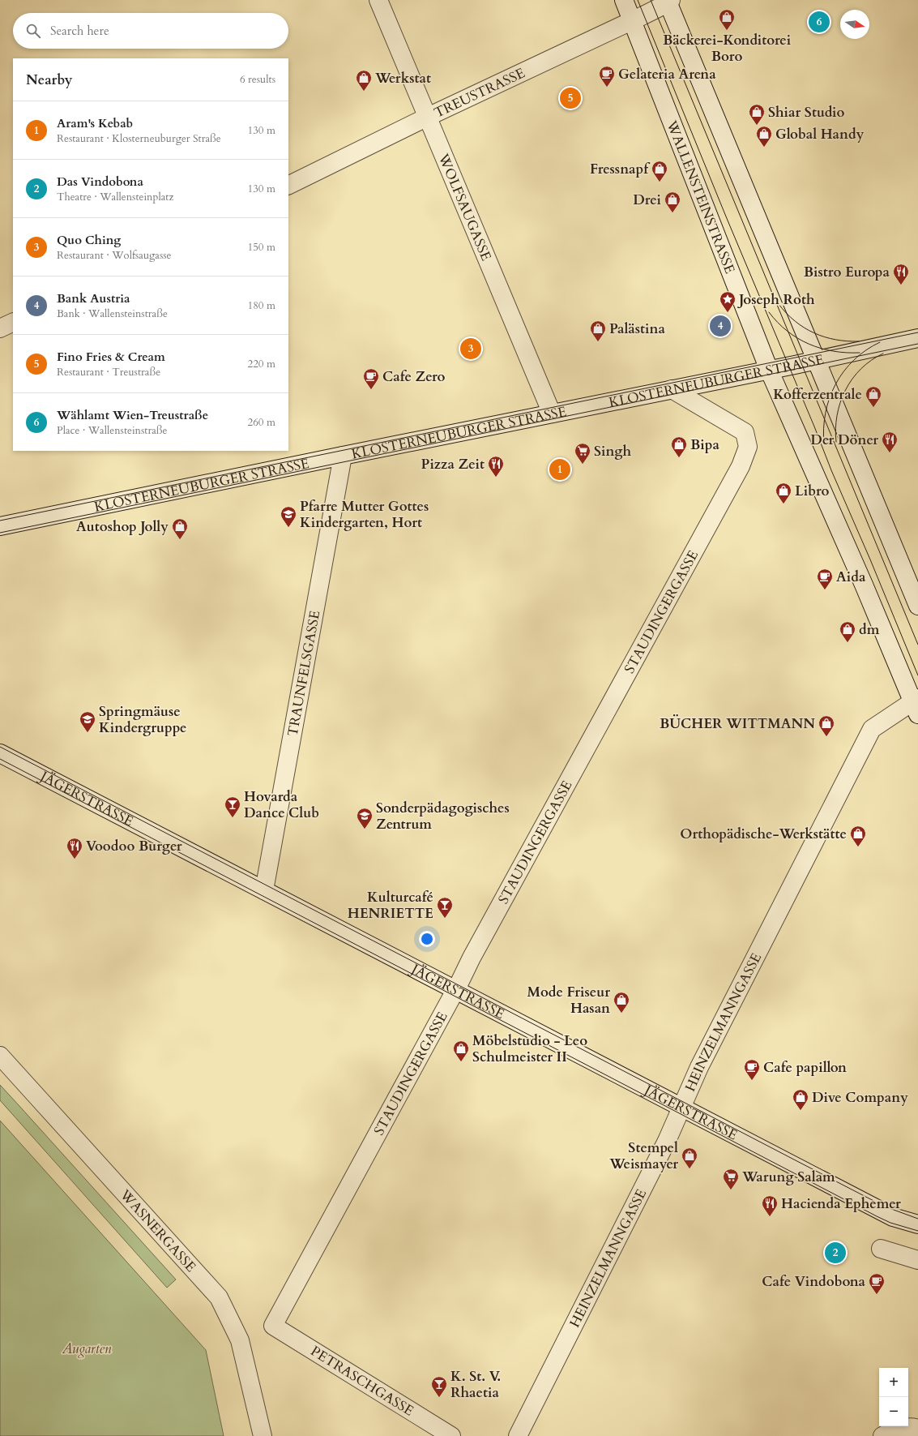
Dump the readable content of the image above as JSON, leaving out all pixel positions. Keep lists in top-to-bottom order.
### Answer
{
  "streets": {
    "street": [
      "TREUSTRASSE",
      "WALLENSTEINSTRASSE",
      "WOLFSAUGASSE",
      "KLOSTERNEUBURGER STRASSE",
      "STAUDINGERGASSE",
      "TRAUNFELSGASSE",
      "JÄGERSTRASSE",
      "HEINZELMANNGASSE",
      "WASNERGASSE",
      "PETRASCHGASSE"
    ]
  },
  "crossings": [
    ["TREUSTRASSE", "WALLENSTEINSTRASSE"],
    ["TREUSTRASSE", "WOLFSAUGASSE"],
    ["WALLENSTEINSTRASSE", "KLOSTERNEUBURGER STRASSE"],
    ["WALLENSTEINSTRASSE", "HEINZELMANNGASSE"],
    ["WOLFSAUGASSE", "KLOSTERNEUBURGER STRASSE"],
    ["KLOSTERNEUBURGER STRASSE", "STAUDINGERGASSE"],
    ["KLOSTERNEUBURGER STRASSE", "TRAUNFELSGASSE"],
    ["STAUDINGERGASSE", "JÄGERSTRASSE"],
    ["STAUDINGERGASSE", "PETRASCHGASSE"],
    ["TRAUNFELSGASSE", "JÄGERSTRASSE"],
    ["JÄGERSTRASSE", "HEINZELMANNGASSE"]
  ],
  "parks": ["Augarten"],
  "places": {
    "shop": [
      "Bäckerei-Konditorei Boro",
      "Werkstat",
      "Shiar Studio",
      "Global Handy",
      "Fressnapf",
      "Drei",
      "Palästina",
      "Kofferzentrale",
      "Bipa",
      "Libro",
      "Autoshop Jolly",
      "dm",
      "BÜCHER WITTMANN",
      "Orthopädische-Werkstätte",
      "Mode Friseur Hasan",
      "Möbelstudio - Leo Schulmeister II",
      "Dive Company",
      "Stempel Weismayer"
    ],
    "cafe": [
      "Gelateria Arena",
      "Cafe Zero",
      "Aida",
      "Cafe papillon",
      "Cafe Vindobona"
    ],
    "restaurant": [
      "Bistro Europa",
      "Der Döner",
      "Pizza Zeit",
      "Voodoo Burger",
      "Hacienda Ephemer"
    ],
    "place": ["Joseph Roth"],
    "supermarket": ["Singh", "Warung Salam"],
    "school or university": ["Pfarre Mutter Gottes Kindergarten, Hort", "Springmäuse Kindergruppe", "Sonderpädagogisches Zentrum"],
    "bar": ["Hovarda Dance Club", "Kulturcafé HENRIETTE", "K. St. V. Rhaetia"]
  },
  "north": "right",
  "page": {
    "pins": [
      "6",
      "5",
      "4",
      "3",
      "1",
      "2"
    ],
    "search": "Search here",
    "heading": ["Nearby", "6 results"],
    "list": [
      {
        "mark": "1",
        "name": "Aram's Kebab",
        "note": "Restaurant · Klosterneuburger Straße",
        "value": "130 m"
      },
      {
        "mark": "2",
        "name": "Das Vindobona",
        "note": "Theatre · Wallensteinplatz",
        "value": "130 m"
      },
      {
        "mark": "3",
        "name": "Quo Ching",
        "note": "Restaurant · Wolfsaugasse",
        "value": "150 m"
      },
      {
        "mark": "4",
        "name": "Bank Austria",
        "note": "Bank · Wallensteinstraße",
        "value": "180 m"
      },
      {
        "mark": "5",
        "name": "Fino Fries & Cream",
        "note": "Restaurant · Treustraße",
        "value": "220 m"
      },
      {
        "mark": "6",
        "name": "Wählamt Wien-Treustraße",
        "note": "Place · Wallensteinstraße",
        "value": "260 m"
      }
    ],
    "map_buttons": ["+", "−"]
  }
}
